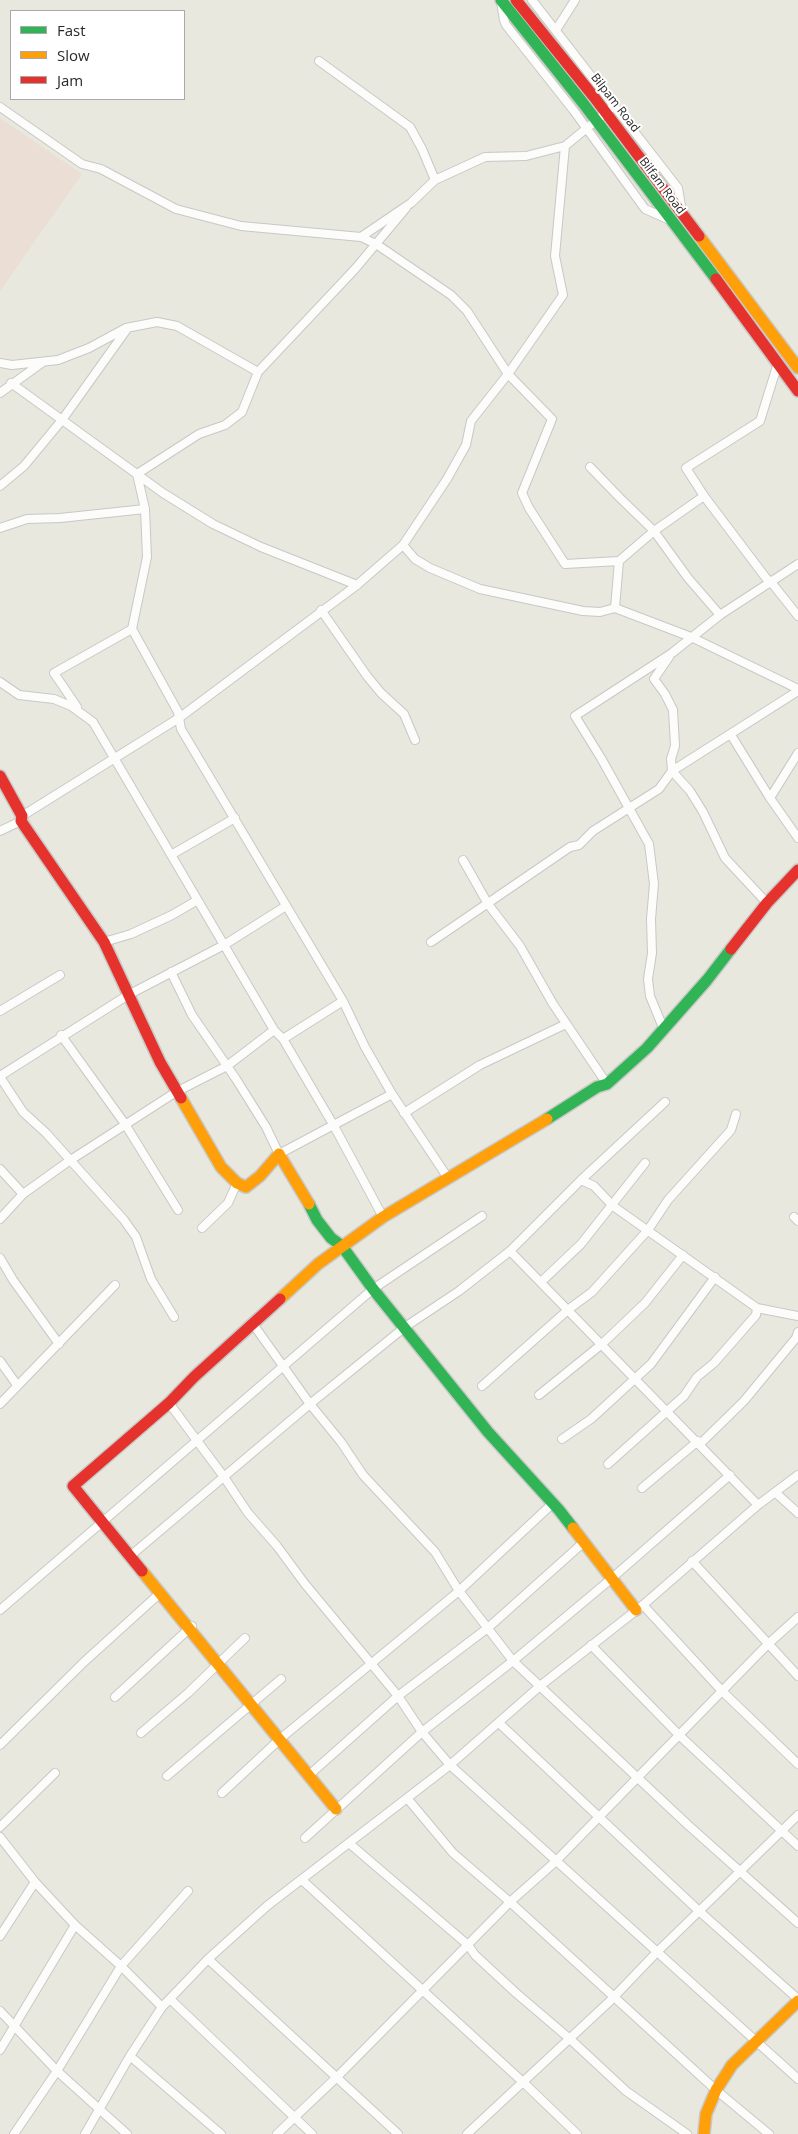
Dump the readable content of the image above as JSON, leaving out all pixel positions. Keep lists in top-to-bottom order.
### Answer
{
  "streets": {
    "street": ["Bilpam Road", "Bilfam Road"]
  },
  "crossings": [
    ["Bilpam Road", "Bilfam Road"]
  ],
  "legend": ["Fast", "Slow", "Jam"]
}
